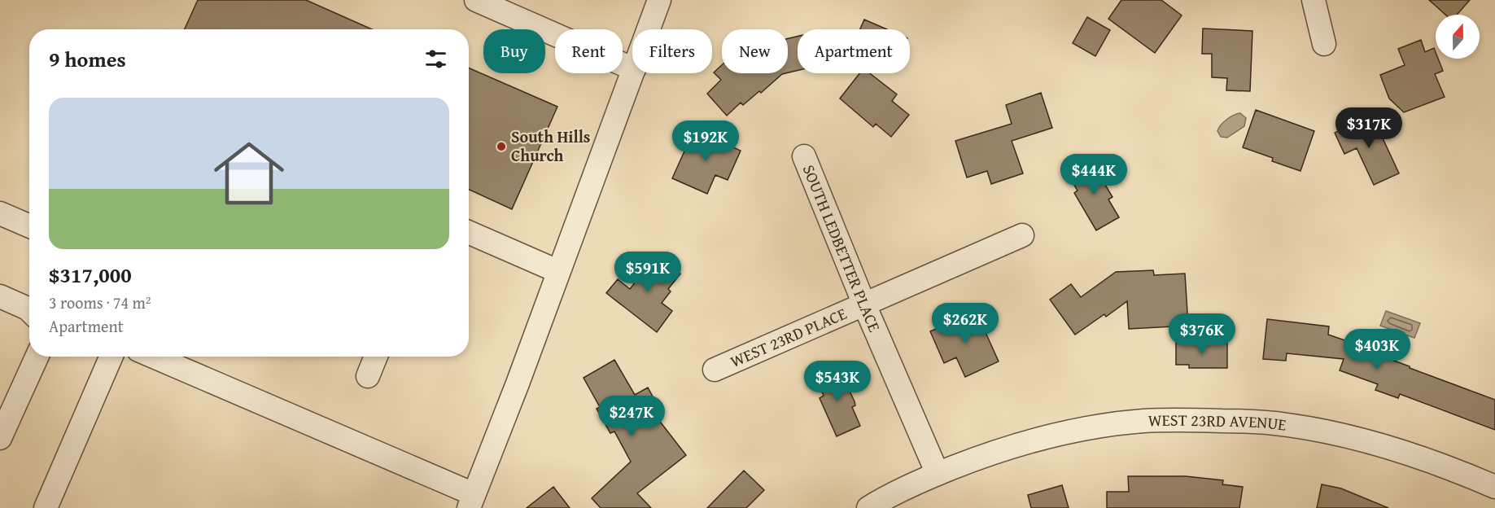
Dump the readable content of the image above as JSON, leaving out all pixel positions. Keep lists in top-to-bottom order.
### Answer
{
  "streets": {
    "street": ["SOUTH LEDBETTER PLACE", "WEST 23RD PLACE", "WEST 23RD AVENUE"]
  },
  "crossings": [
    ["SOUTH LEDBETTER PLACE", "WEST 23RD PLACE"],
    ["SOUTH LEDBETTER PLACE", "WEST 23RD AVENUE"]
  ],
  "places": ["South Hills Church"],
  "north": "top",
  "page": {
    "chip": [
      "Buy",
      "Rent",
      "Filters",
      "New",
      "Apartment"
    ],
    "heading": "9 homes",
    "list": [
      {
        "name": "$317,000",
        "note": "3 rooms · 74 m² · Apartment"
      }
    ],
    "price": [
      "$317K",
      "$192K",
      "$444K",
      "$591K",
      "$262K",
      "$376K",
      "$403K",
      "$543K",
      "$247K"
    ]
  }
}
